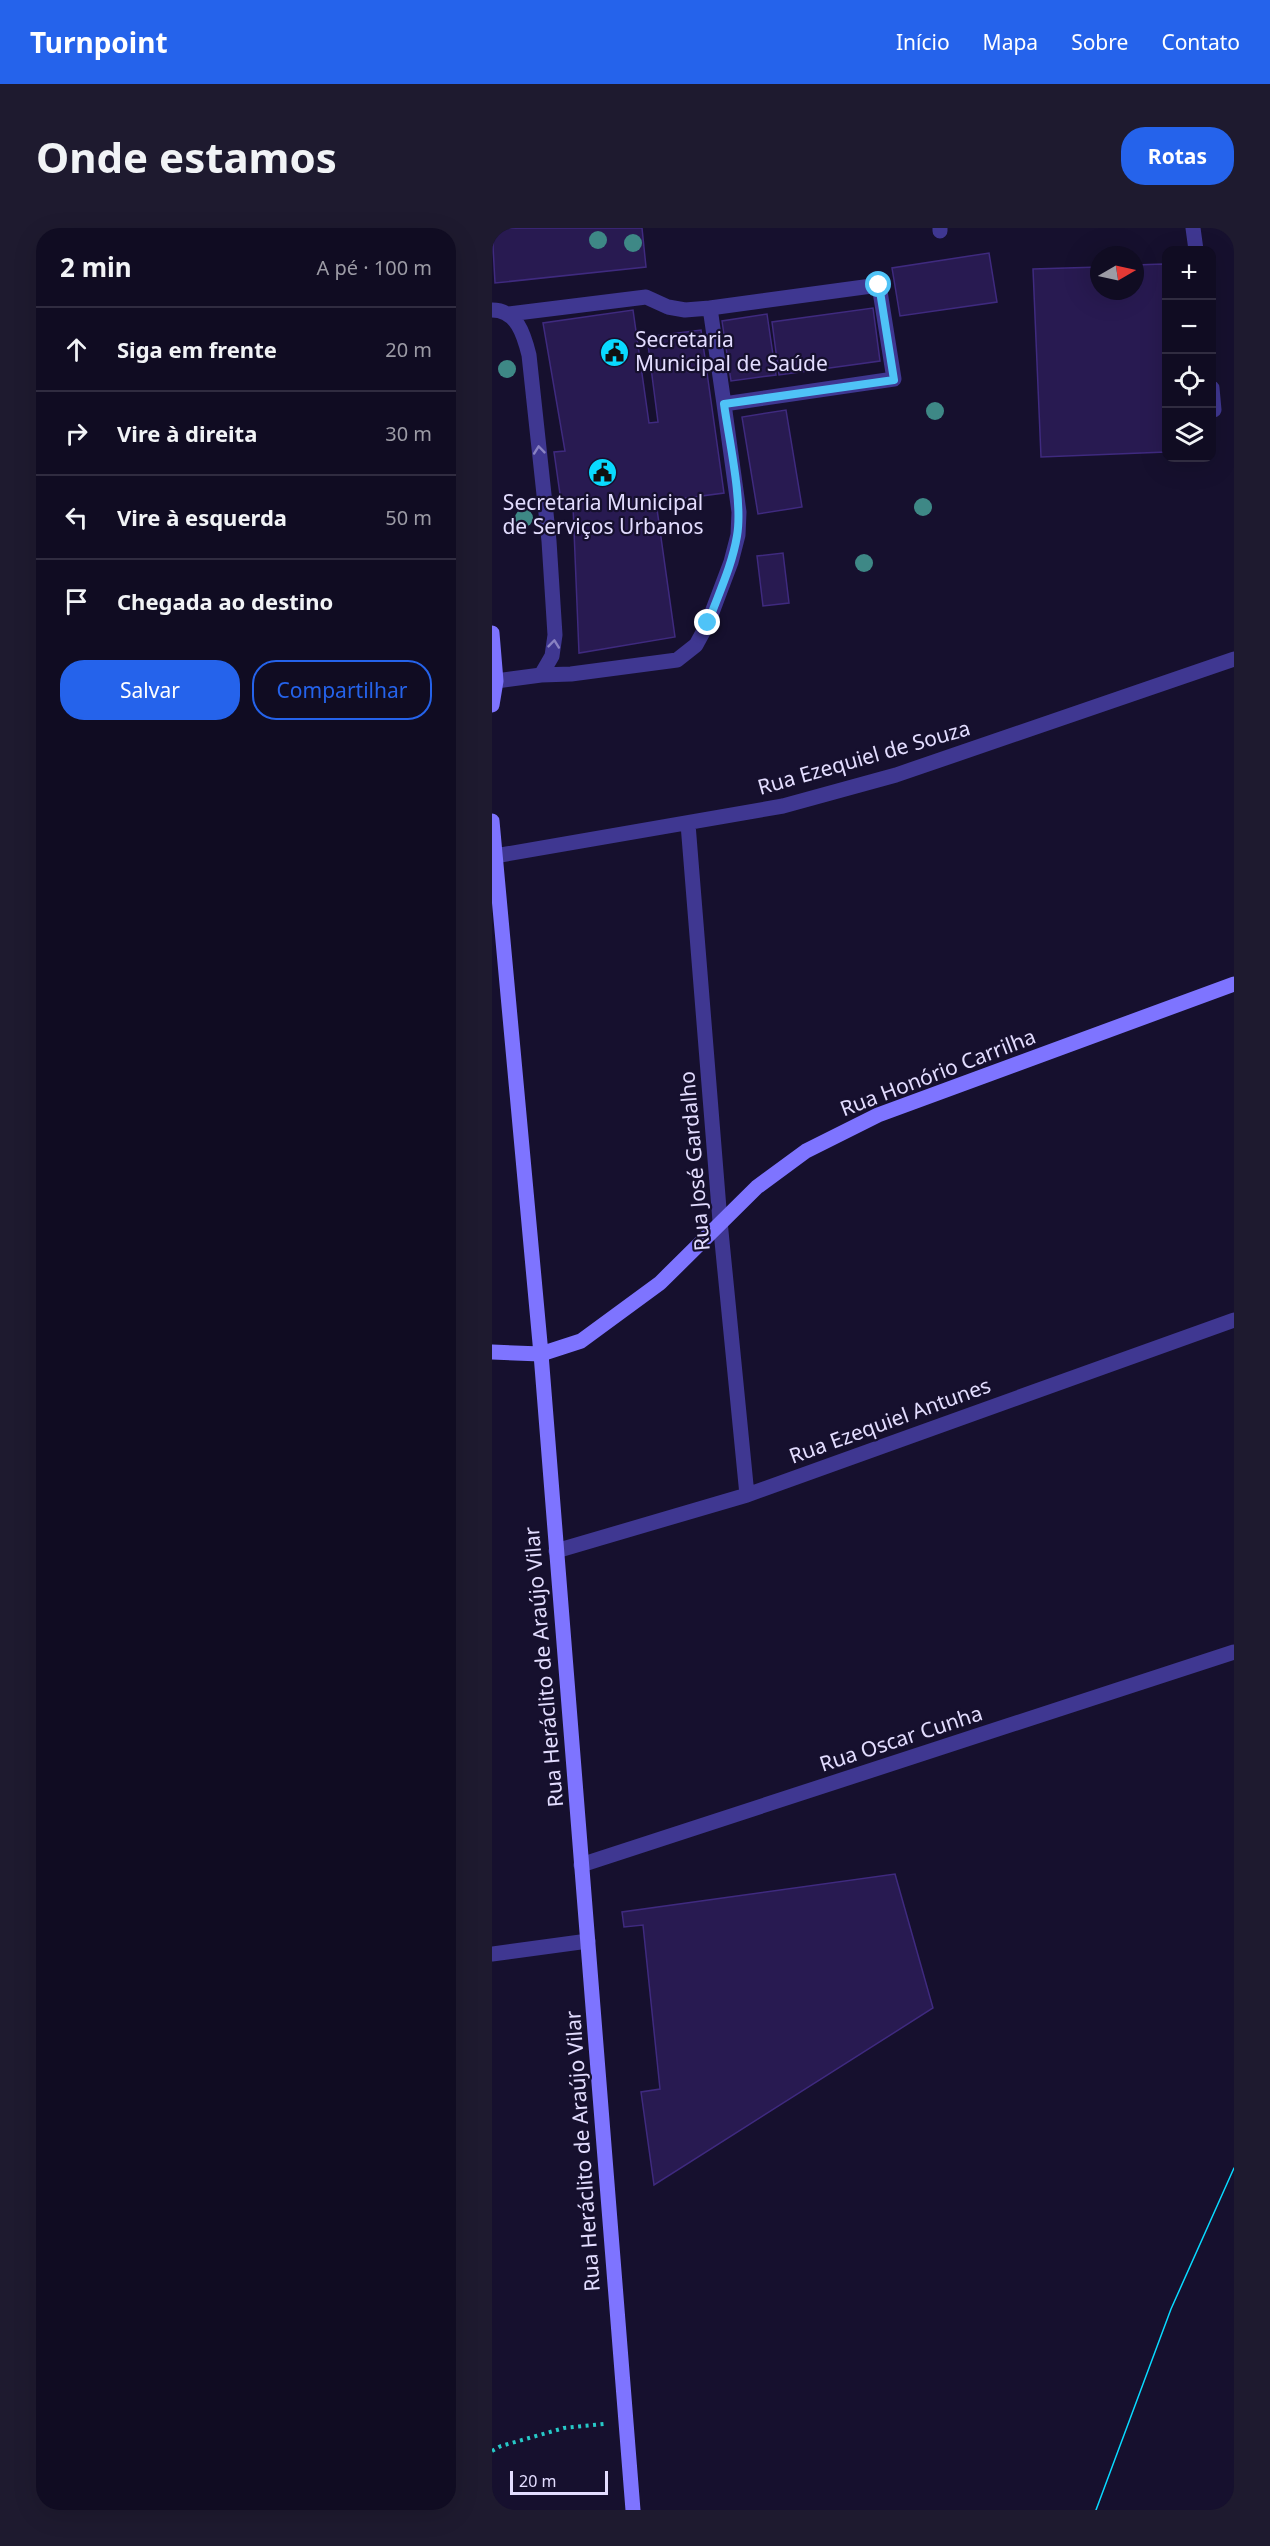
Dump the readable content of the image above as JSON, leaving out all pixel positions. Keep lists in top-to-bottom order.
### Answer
{
  "streets": {
    "main road": ["Rua Honório Carrilha", "Rua Heráclito de Araújo Vilar"],
    "street": [
      "Rua Ezequiel de Souza",
      "Rua José Gardalho",
      "Rua Ezequiel Antunes",
      "Rua Oscar Cunha"
    ]
  },
  "crossings": [
    ["Rua Ezequiel de Souza", "Rua José Gardalho"],
    ["Rua Ezequiel de Souza", "Rua Heráclito de Araújo Vilar"],
    ["Rua Honório Carrilha", "Rua José Gardalho"],
    ["Rua Honório Carrilha", "Rua Heráclito de Araújo Vilar"],
    ["Rua José Gardalho", "Rua Ezequiel Antunes"],
    ["Rua Ezequiel Antunes", "Rua Heráclito de Araújo Vilar"],
    ["Rua Heráclito de Araújo Vilar", "Rua Oscar Cunha"]
  ],
  "places": {
    "public building": ["Secretaria Municipal de Saúde", "Secretaria Municipal de Serviços Urbanos"]
  },
  "scale_bar": "20 m",
  "north": "right",
  "page": {
    "header": "Turnpoint",
    "nav": [
      "Início",
      "Mapa",
      "Sobre",
      "Contato"
    ],
    "buttons": [
      "Rotas",
      ["Salvar", "Compartilhar"]
    ],
    "title": "Onde estamos",
    "heading": ["2 min", "A pé · 100 m"],
    "map_buttons": ["+", "−"],
    "list": [
      ["Siga em frente", "20 m"],
      ["Vire à direita", "30 m"],
      ["Vire à esquerda", "50 m"],
      "Chegada ao destino"
    ],
    "scale": "20 m"
  }
}
